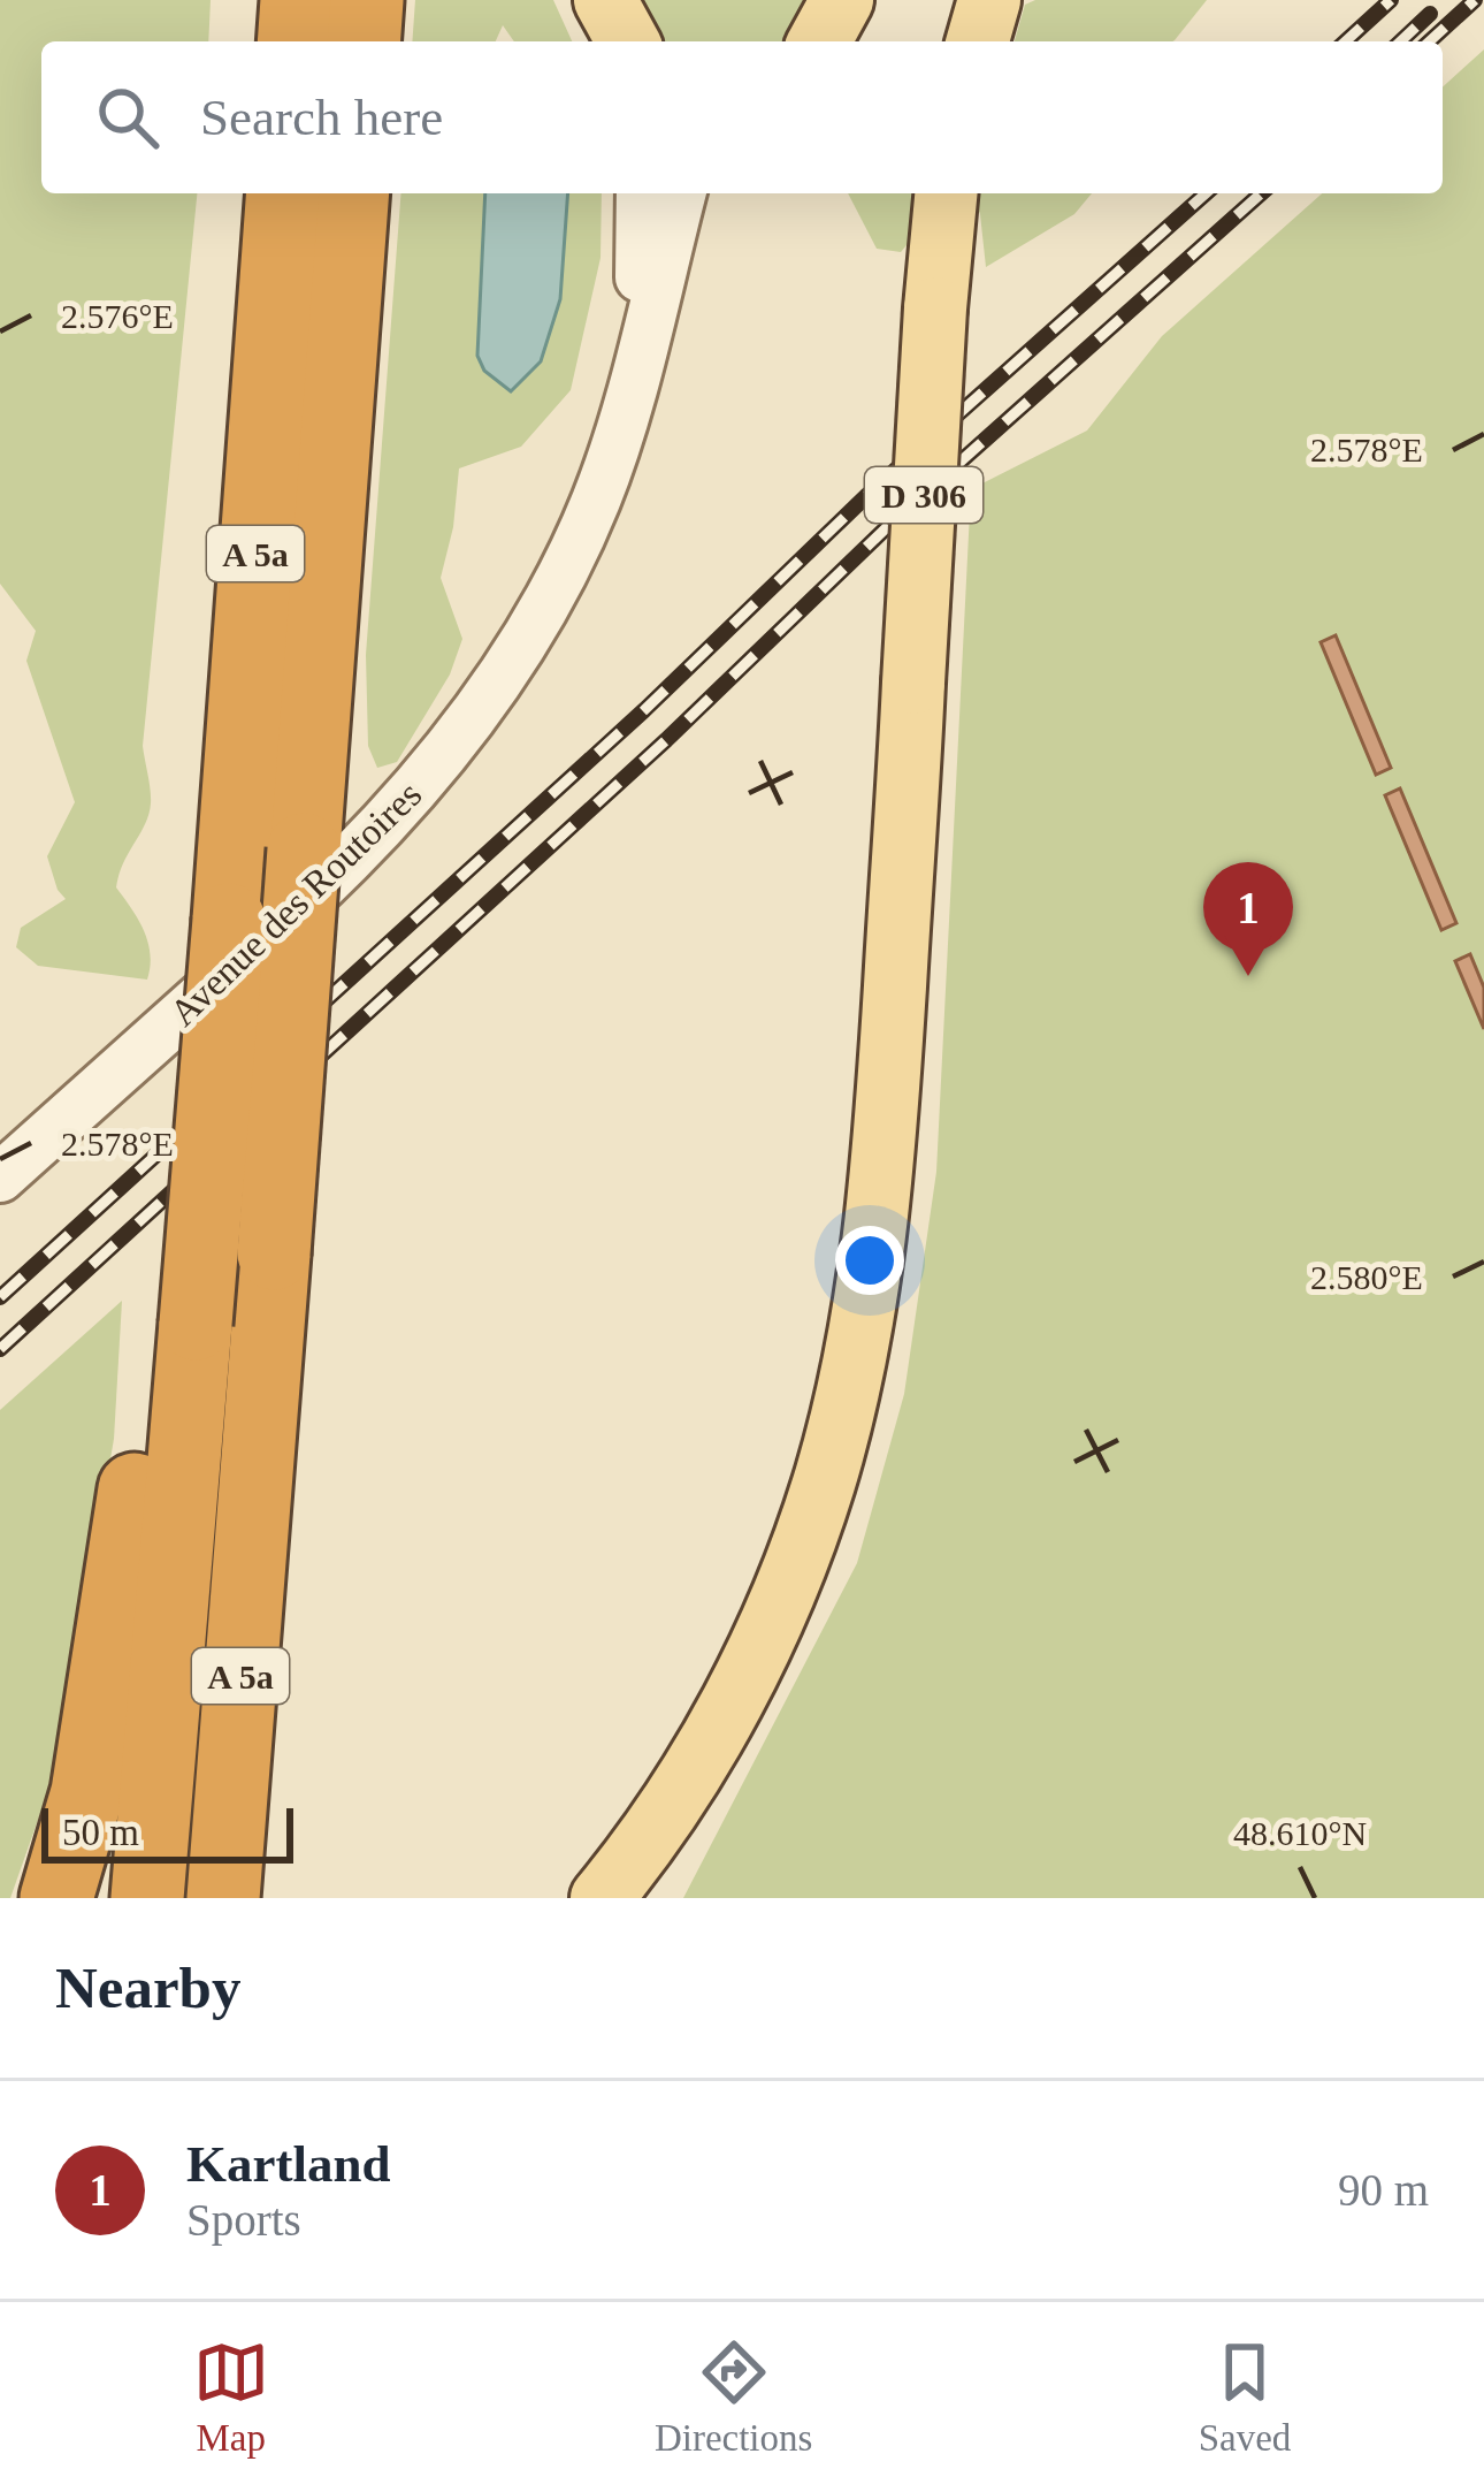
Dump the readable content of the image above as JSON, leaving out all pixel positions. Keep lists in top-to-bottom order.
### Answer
{
  "streets": {
    "highway": ["A 5a"],
    "main road": ["D 306"],
    "street": ["Avenue des Routoires"]
  },
  "scale_bar": "50 m",
  "page": {
    "search": "Search here",
    "pins": "1",
    "scale": "50 m",
    "heading": "Nearby",
    "list": [
      {
        "mark": "1",
        "name": "Kartland",
        "note": "Sports",
        "value": "90 m"
      }
    ],
    "nav": ["Map", "Directions", "Saved"]
  },
  "coordinates": [
    "2.576°E",
    "2.578°E",
    "2.580°E",
    "48.610°N"
  ]
}
